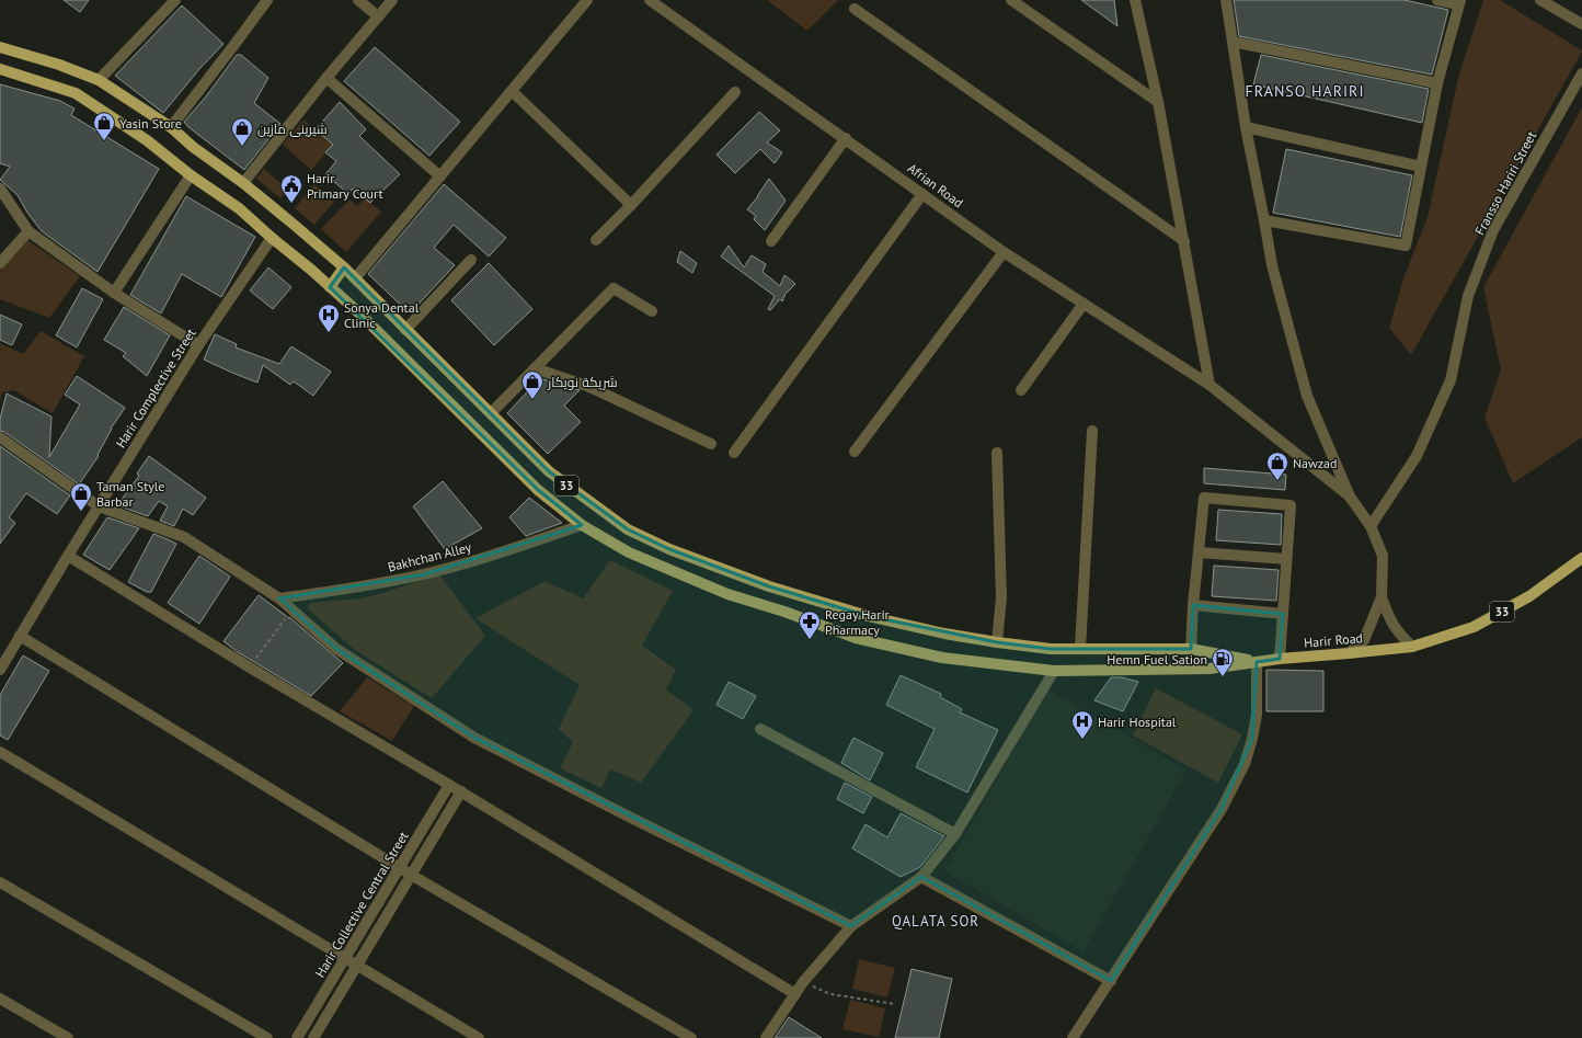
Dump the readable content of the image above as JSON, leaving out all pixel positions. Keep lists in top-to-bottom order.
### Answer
{
  "streets": {
    "main road": ["33", "Harir Road"],
    "street": [
      "Fransso Hariri Street",
      "Afrian Road",
      "Harir Complective Street",
      "Bakhchan Alley",
      "Harir Collective Central Street"
    ]
  },
  "crossings": [
    ["Harir Complective Street", "33"],
    ["33", "Bakhchan Alley"],
    ["33", "Harir Road"]
  ],
  "districts": ["FRANSO HARIRI", "QALATA SOR"],
  "places": {
    "shop": [
      "Yasin Store",
      "شیرینی مازین",
      "شريكة نويكار",
      "Nawzad",
      "Taman Style Barbar"
    ],
    "public building": ["Harir Primary Court"],
    "hospital": ["Sonya Dental Clinic", "‌Harir Hospital"],
    "pharmacy": ["Regay Harir Pharmacy"],
    "fuel station": ["Hemn Fuel Sation"]
  }
}
